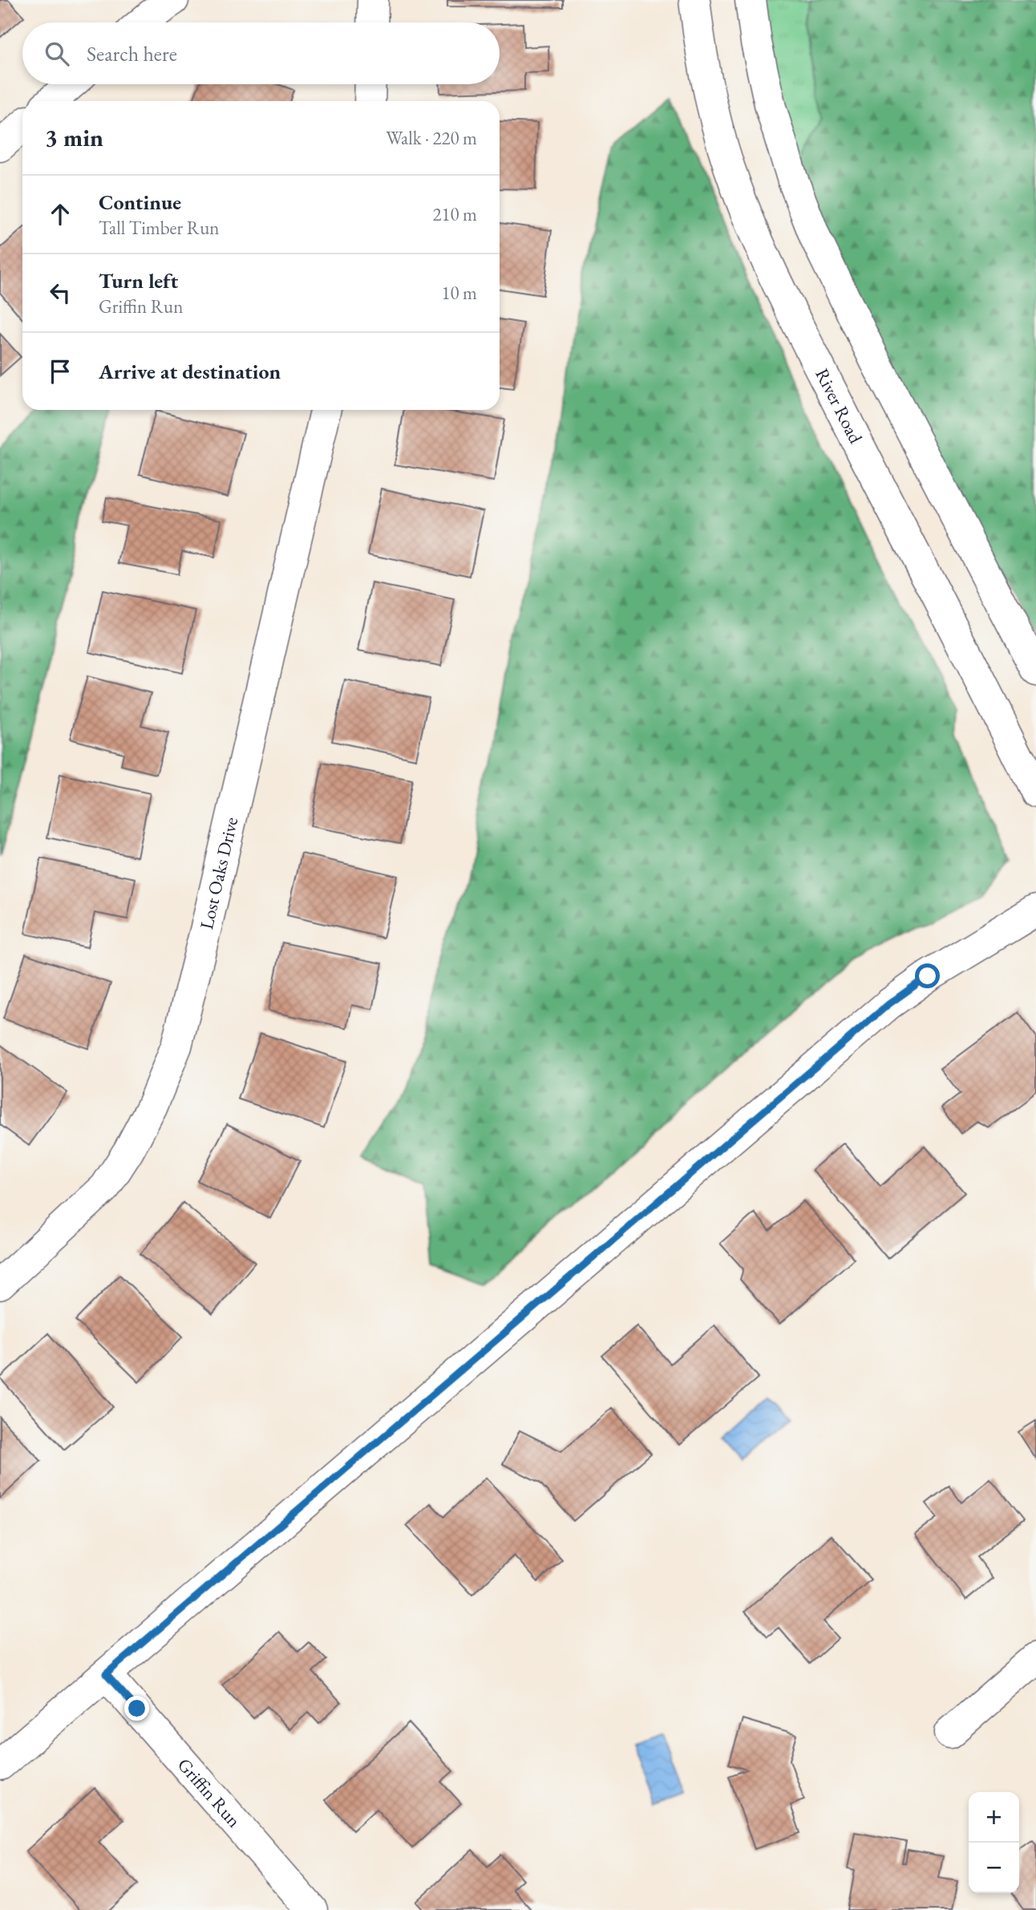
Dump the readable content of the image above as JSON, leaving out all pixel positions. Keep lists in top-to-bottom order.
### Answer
{
  "streets": {
    "street": ["River Road", "Lost Oaks Drive", "Griffin Run"]
  },
  "page": {
    "search": "Search here",
    "heading": ["3 min", "Walk · 220 m"],
    "list": [
      ["Continue", "Tall Timber Run", "210 m"],
      ["Turn left", "Griffin Run", "10 m"],
      "Arrive at destination"
    ],
    "map_buttons": ["+", "−"]
  }
}
